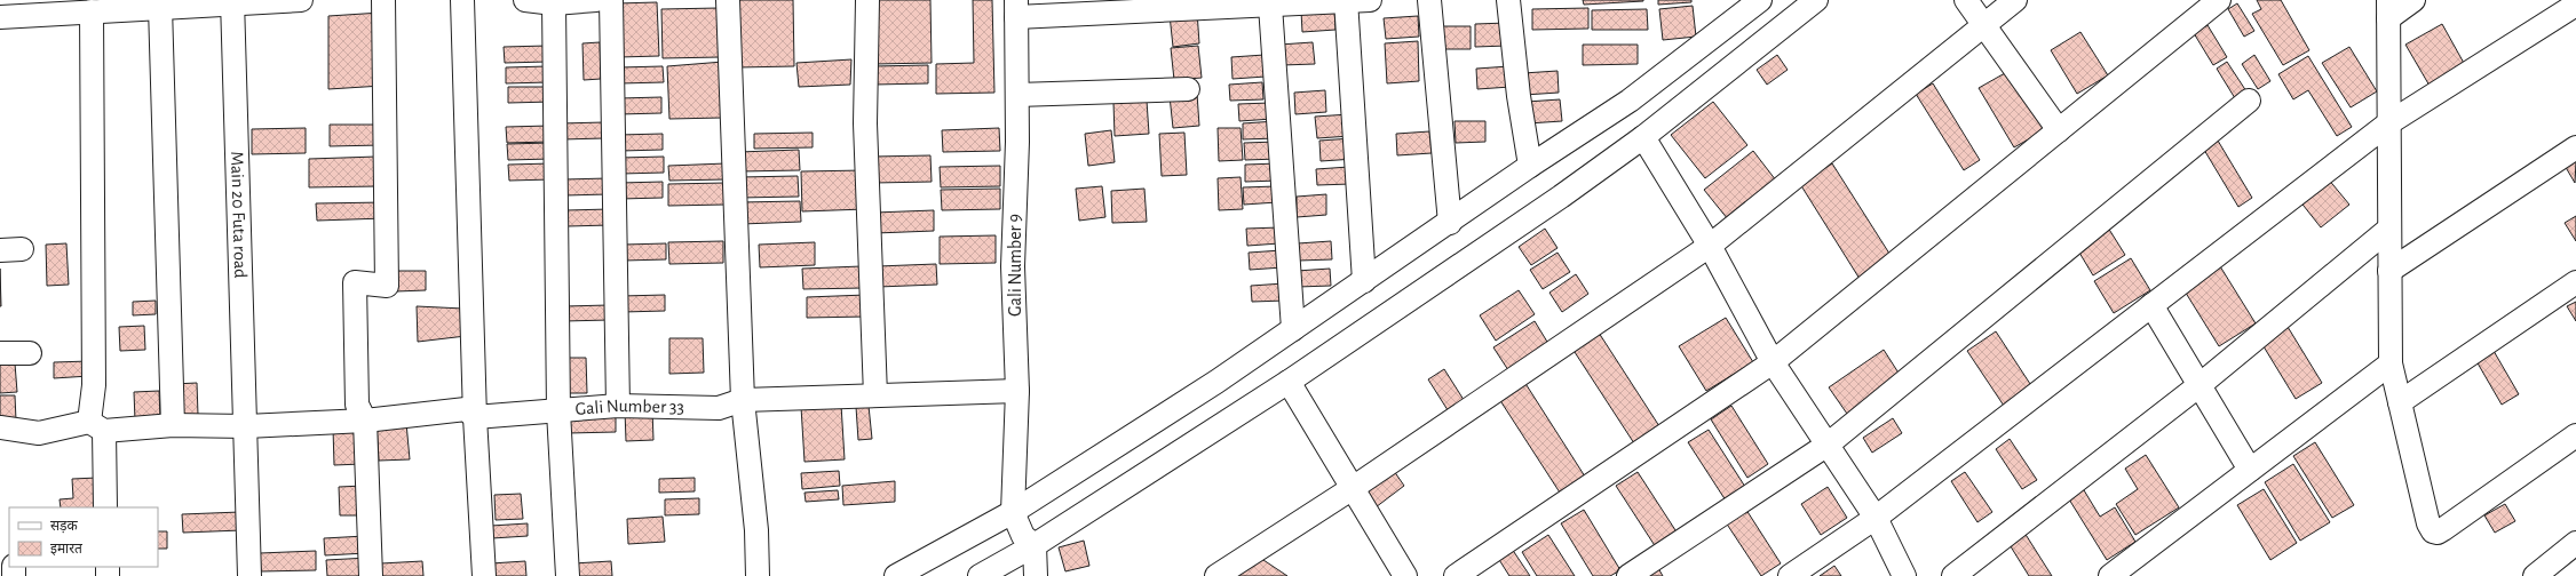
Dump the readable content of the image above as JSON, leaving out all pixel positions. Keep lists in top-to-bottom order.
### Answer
{
  "streets": {
    "street": ["Main 20 Futa road", "Gali Number 9", "Gali Number 33"]
  },
  "crossings": [
    ["Main 20 Futa road", "Gali Number 33"],
    ["Gali Number 9", "Gali Number 33"]
  ],
  "legend": ["सड़क", "इमारत"]
}
